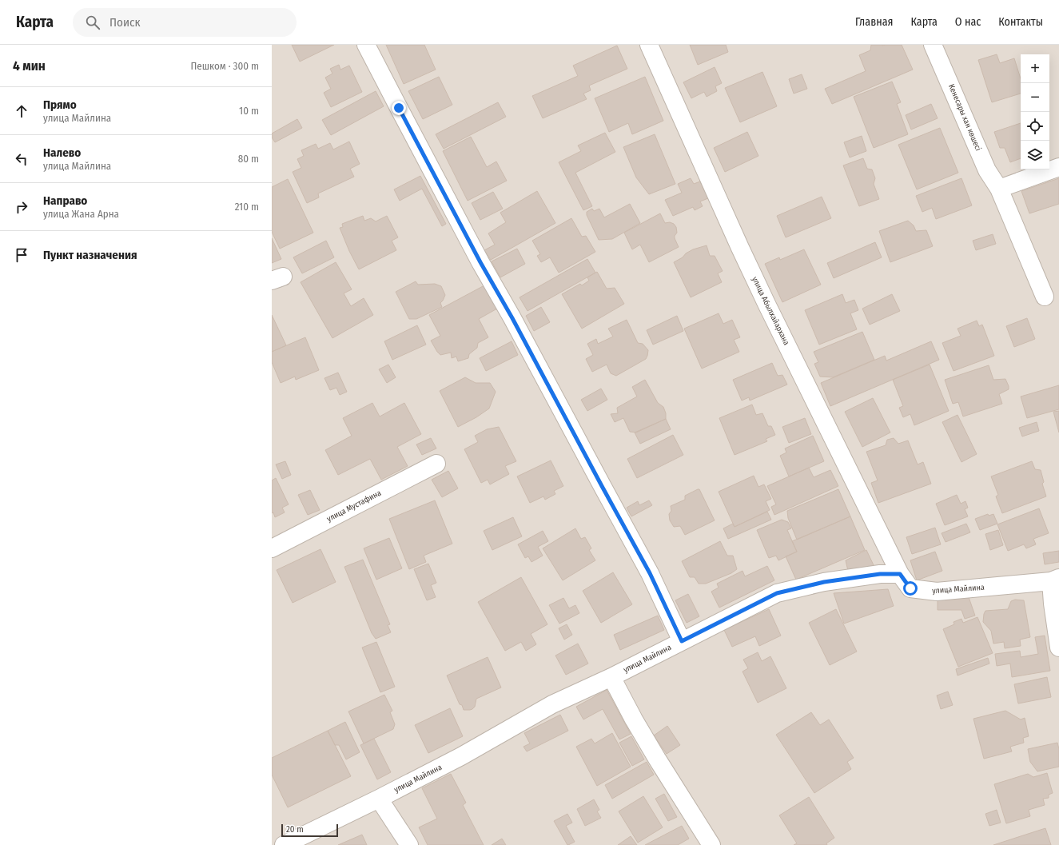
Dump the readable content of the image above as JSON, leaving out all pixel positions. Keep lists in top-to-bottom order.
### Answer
{
  "streets": {
    "street": [
      "Кенесары хан көшесі",
      "улица Абылхайархана",
      "улица Мустафина",
      "улица Майлина"
    ]
  },
  "crossings": [
    ["улица Абылхайархана", "улица Майлина"]
  ],
  "scale_bar": "20 m",
  "page": {
    "header": "Карта",
    "search": "Поиск",
    "nav": [
      "Главная",
      "Карта",
      "О нас",
      "Контакты"
    ],
    "heading": ["4 мин", "Пешком · 300 m"],
    "map_buttons": ["+", "−"],
    "list": [
      ["Прямо", "улица Майлина", "10 m"],
      ["Налево", "улица Майлина", "80 m"],
      ["Направо", "улица Жана Арна", "210 m"],
      "Пункт назначения"
    ],
    "scale": "20 m"
  }
}
